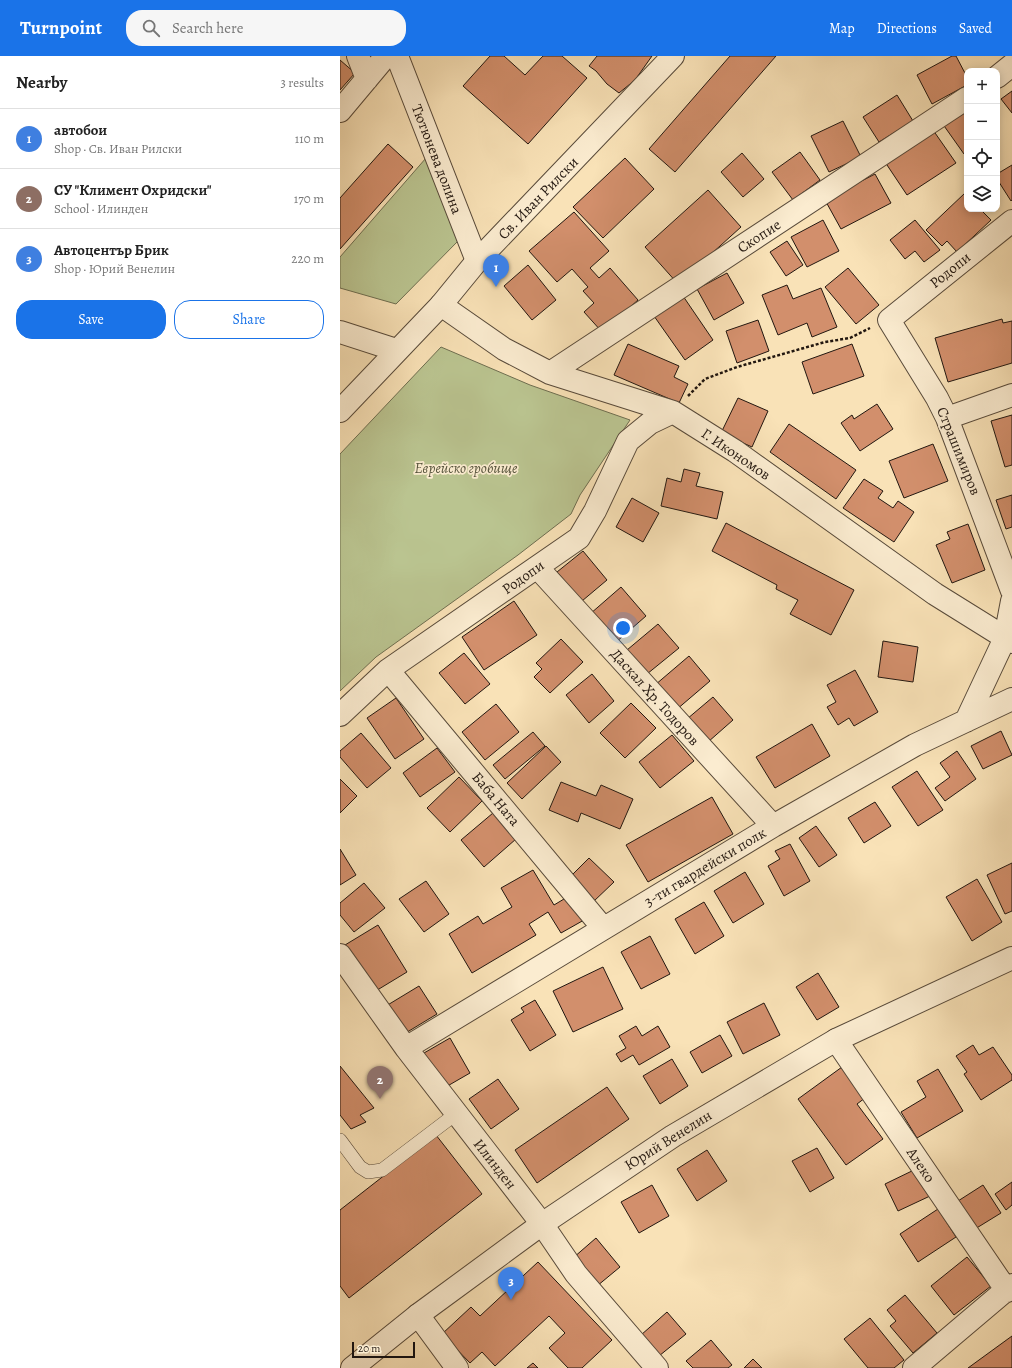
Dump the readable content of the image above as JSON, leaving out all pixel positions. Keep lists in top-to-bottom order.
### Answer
{
  "streets": {
    "street": [
      "Тютюнева долина",
      "Св. Иван Рилски",
      "Скопие",
      "Родопи",
      "Страшимиров",
      "Г. Икономов",
      "Даскал Хр. Тодоров",
      "Баба Ната",
      "3-ти гвардейски полк",
      "Юрий Венелин",
      "Илинден",
      "Алеко"
    ]
  },
  "crossings": [
    ["Тютюнева долина", "Св. Иван Рилски"],
    ["Св. Иван Рилски", "Г. Икономов"],
    ["Скопие", "Г. Икономов"],
    ["Родопи", "Страшимиров"],
    ["Родопи", "Г. Икономов"],
    ["Родопи", "Даскал Хр. Тодоров"],
    ["Родопи", "Баба Ната"],
    ["Даскал Хр. Тодоров", "3-ти гвардейски полк"],
    ["Баба Ната", "3-ти гвардейски полк"],
    ["3-ти гвардейски полк", "Илинден"],
    ["Юрий Венелин", "Илинден"],
    ["Юрий Венелин", "Алеко"]
  ],
  "parks": ["Еврейско гробище"],
  "scale_bar": "20 m",
  "page": {
    "header": "Turnpoint",
    "search": "Search here",
    "nav": ["Map", "Directions", "Saved"],
    "heading": ["Nearby", "3 results"],
    "map_buttons": ["+", "−"],
    "list": [
      {
        "mark": "1",
        "name": "автобои",
        "note": "Shop · Св. Иван Рилски",
        "value": "110 m"
      },
      {
        "mark": "2",
        "name": "СУ \"Климент Охридски\"",
        "note": "School · Илинден",
        "value": "170 m"
      },
      {
        "mark": "3",
        "name": "Автоцентър Брик",
        "note": "Shop · Юрий Венелин",
        "value": "220 m"
      }
    ],
    "pins": ["1", "2", "3"],
    "buttons": ["Save", "Share"],
    "scale": "20 m"
  }
}
